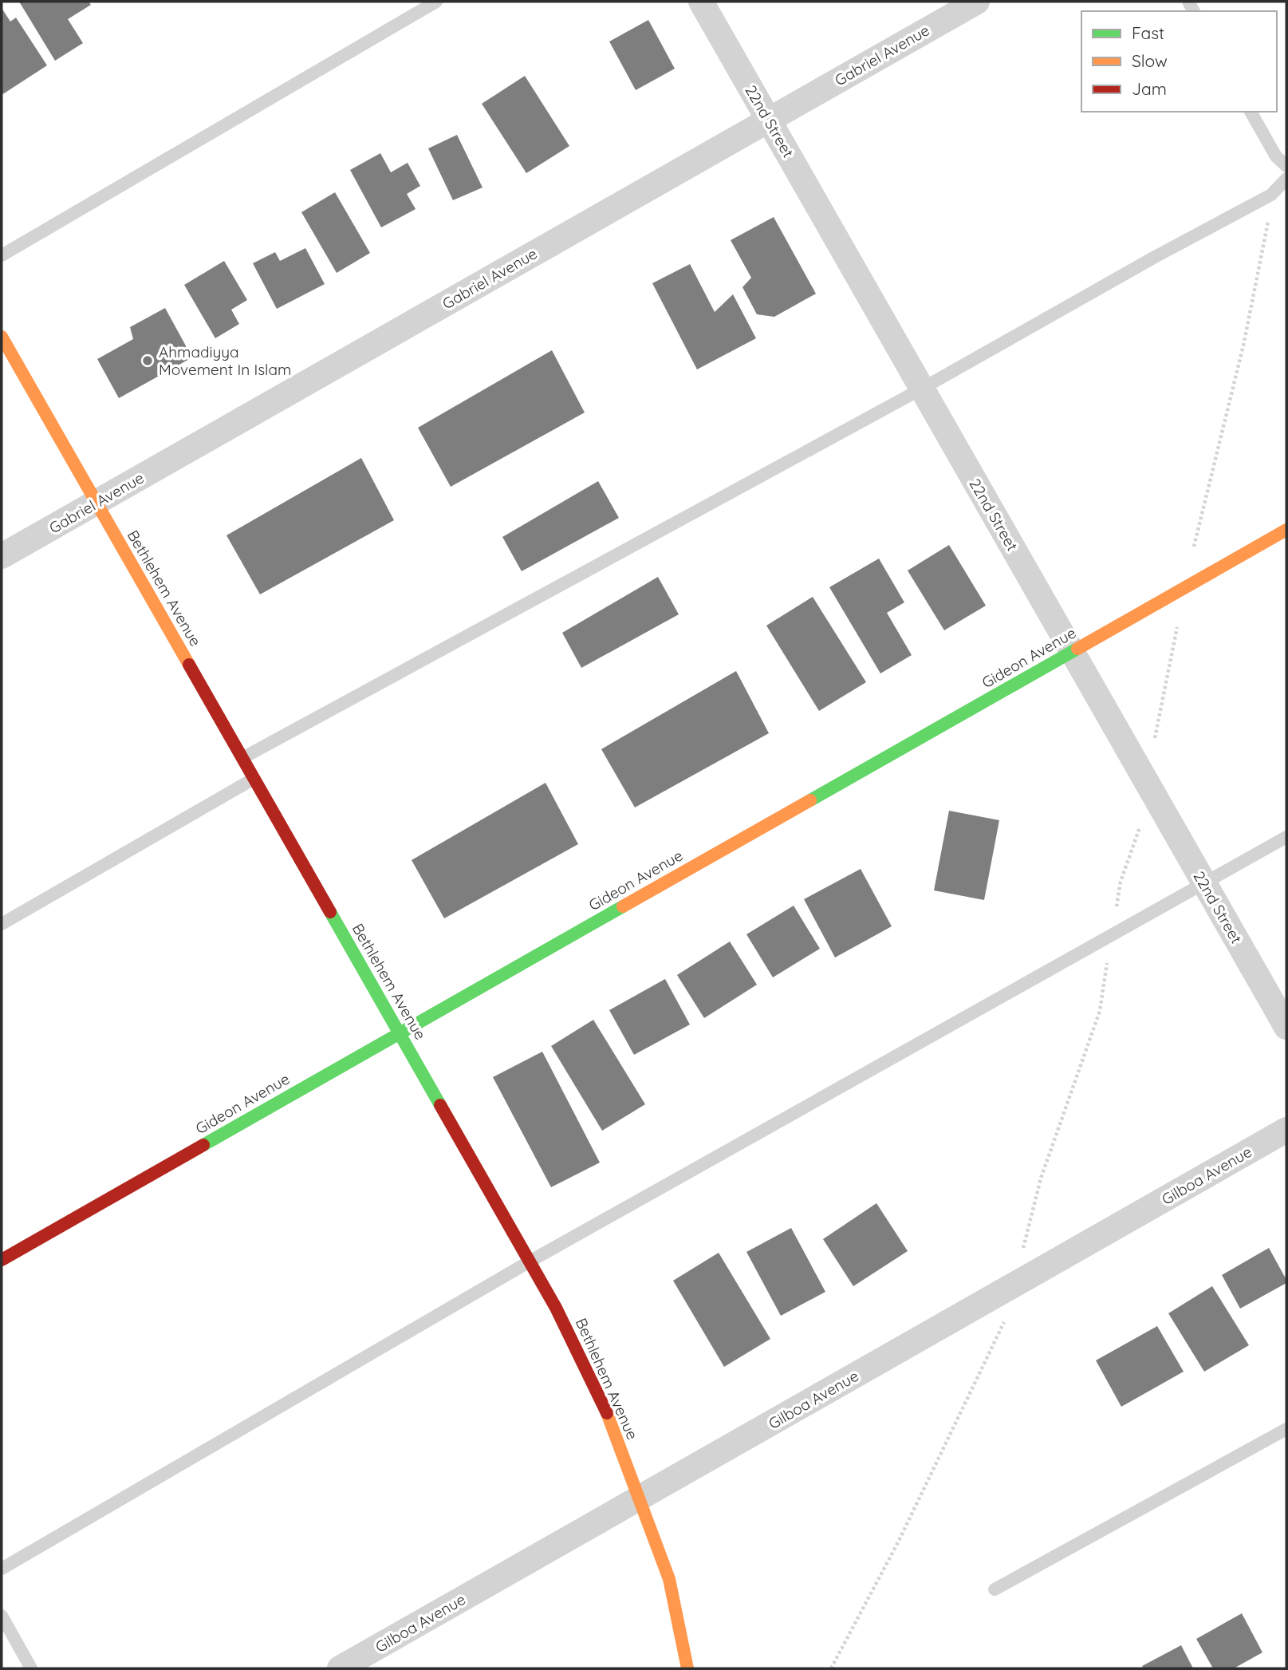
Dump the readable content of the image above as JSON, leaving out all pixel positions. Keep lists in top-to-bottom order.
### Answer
{
  "streets": {
    "main road": ["Bethlehem Avenue", "Gideon Avenue"],
    "street": ["Gabriel Avenue", "22nd Street", "Gilboa Avenue"]
  },
  "crossings": [
    ["Gabriel Avenue", "22nd Street"],
    ["Gabriel Avenue", "Bethlehem Avenue"],
    ["22nd Street", "Gideon Avenue"],
    ["Bethlehem Avenue", "Gideon Avenue"],
    ["Bethlehem Avenue", "Gilboa Avenue"]
  ],
  "places": ["Ahmadiyya Movement In Islam"],
  "legend": ["Fast", "Slow", "Jam"]
}
